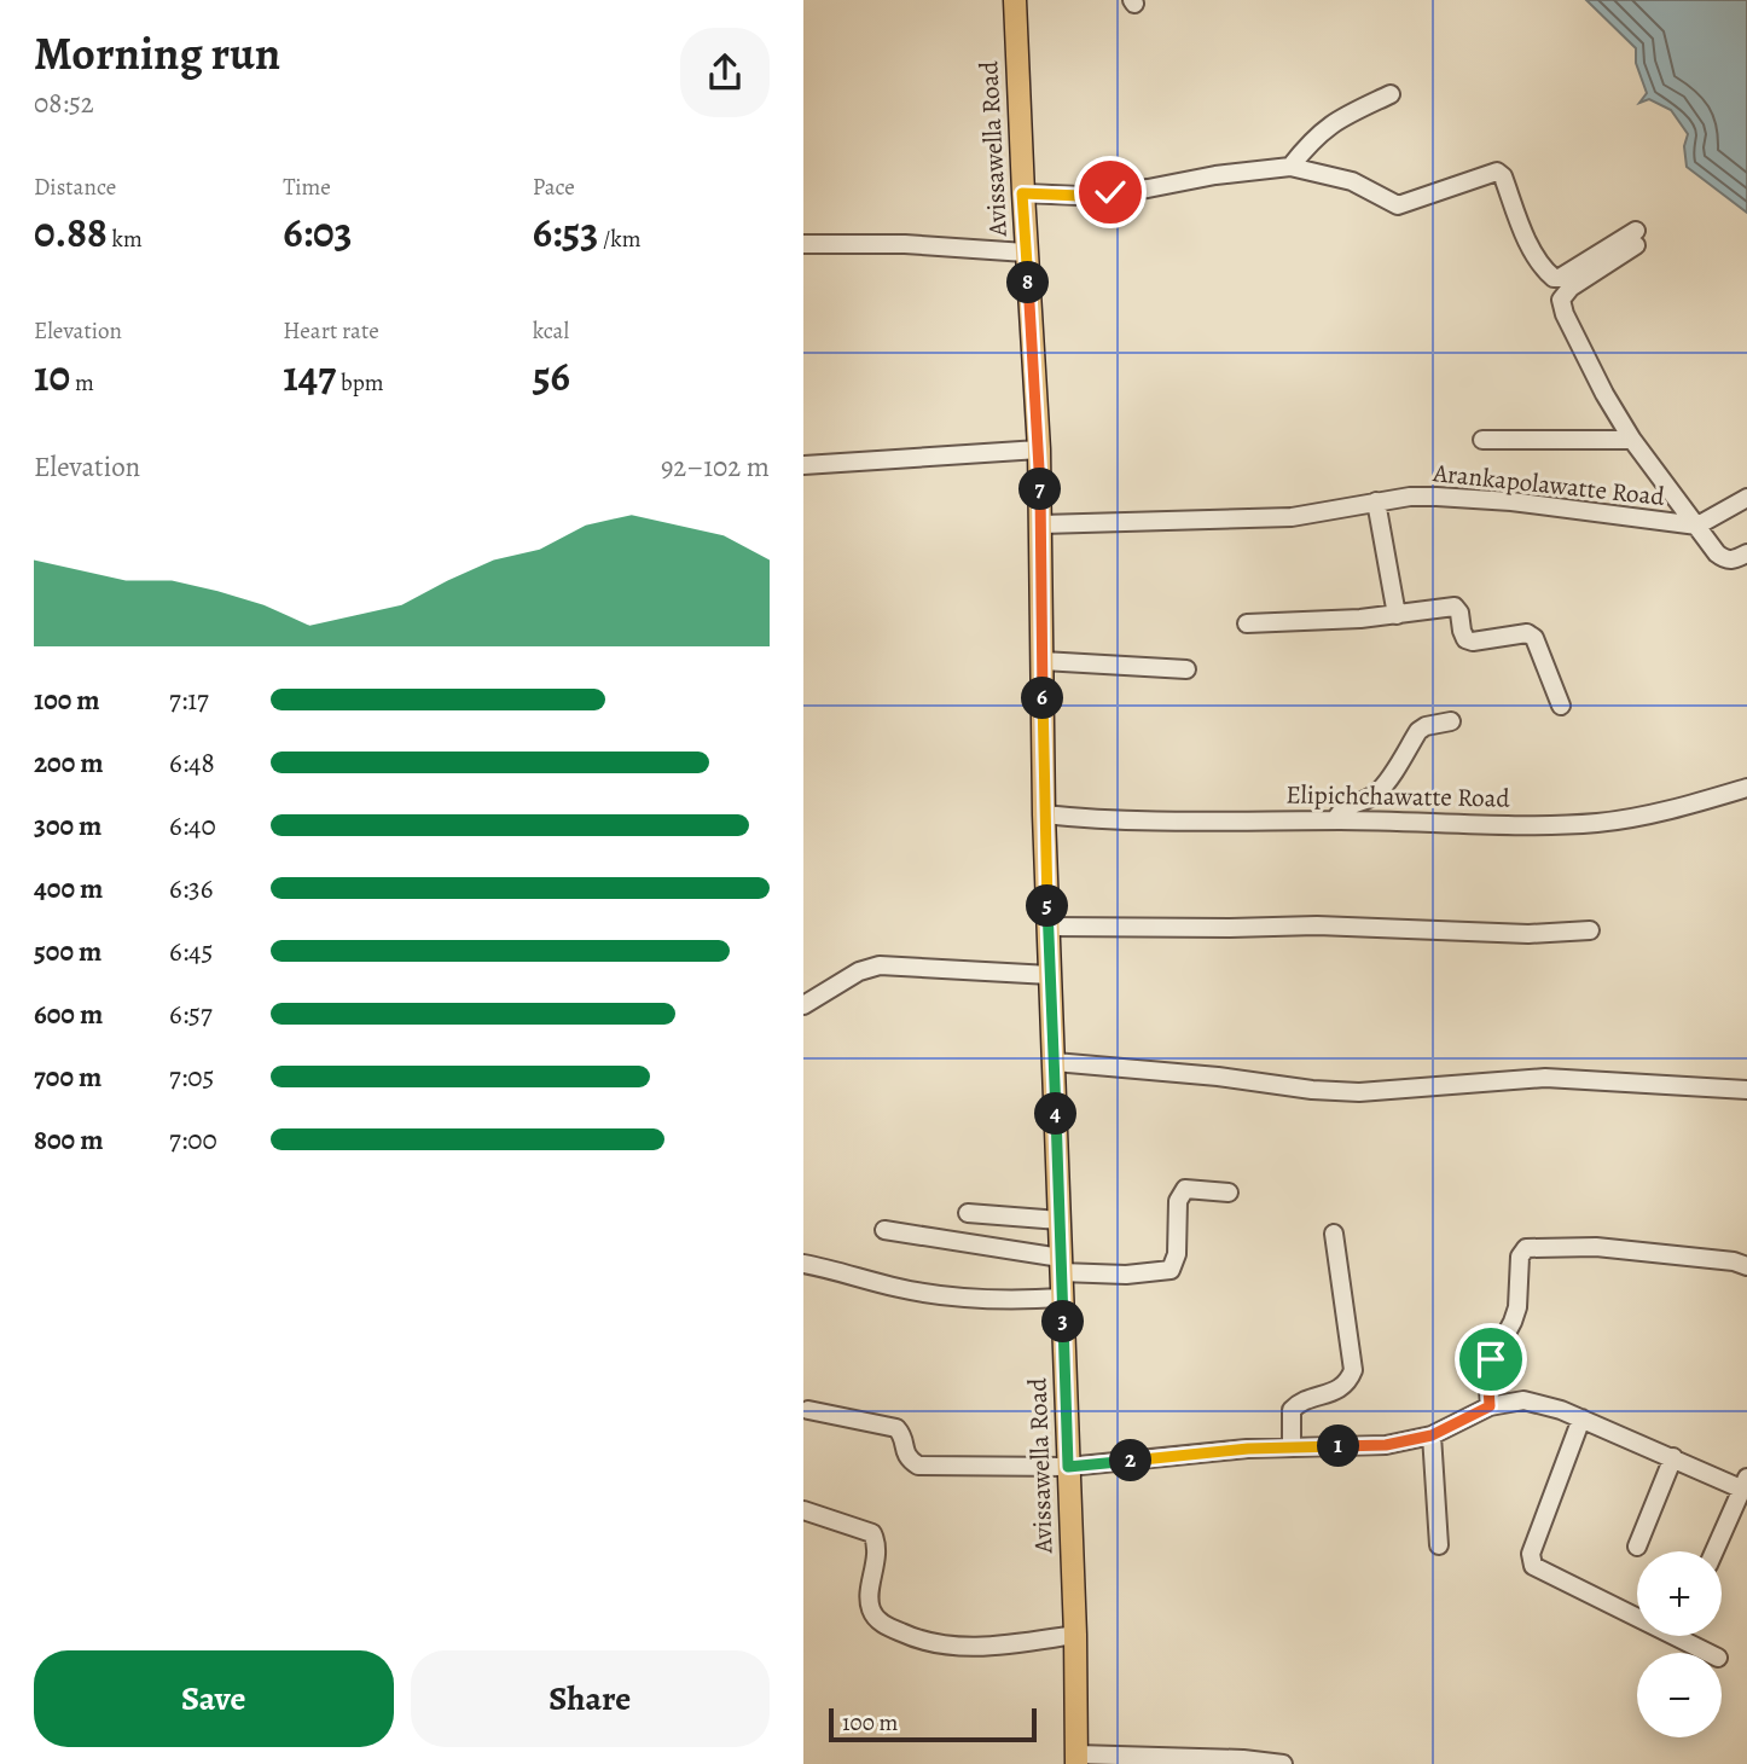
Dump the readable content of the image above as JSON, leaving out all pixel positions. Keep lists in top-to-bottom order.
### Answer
{
  "streets": {
    "main road": ["Avissawella Road"],
    "street": ["Arankapolawatte Road", "Elipichchawatte Road"]
  },
  "crossings": [
    ["Avissawella Road", "Arankapolawatte Road"],
    ["Avissawella Road", "Elipichchawatte Road"]
  ],
  "scale_bar": "100 m",
  "page": {
    "heading": ["Morning run", "08:52"],
    "stats": [
      ["Distance", "0.88 km"],
      ["Time", "6:03"],
      ["Pace", "6:53 /km"],
      ["Elevation", "10 m"],
      ["Heart rate", "147 bpm"],
      ["kcal", "56"]
    ],
    "pins": [
      "8",
      "7",
      "6",
      "5",
      "4",
      "3",
      "1",
      "2"
    ],
    "chart": ["Elevation", "92–102 m"],
    "list": [
      {
        "name": "100 m",
        "note": "7:17"
      },
      {
        "name": "200 m",
        "note": "6:48"
      },
      {
        "name": "300 m",
        "note": "6:40"
      },
      {
        "name": "400 m",
        "note": "6:36"
      },
      {
        "name": "500 m",
        "note": "6:45"
      },
      {
        "name": "600 m",
        "note": "6:57"
      },
      {
        "name": "700 m",
        "note": "7:05"
      },
      {
        "name": "800 m",
        "note": "7:00"
      }
    ],
    "map_buttons": ["+", "−"],
    "buttons": ["Save", "Share"],
    "scale": "100 m"
  }
}
